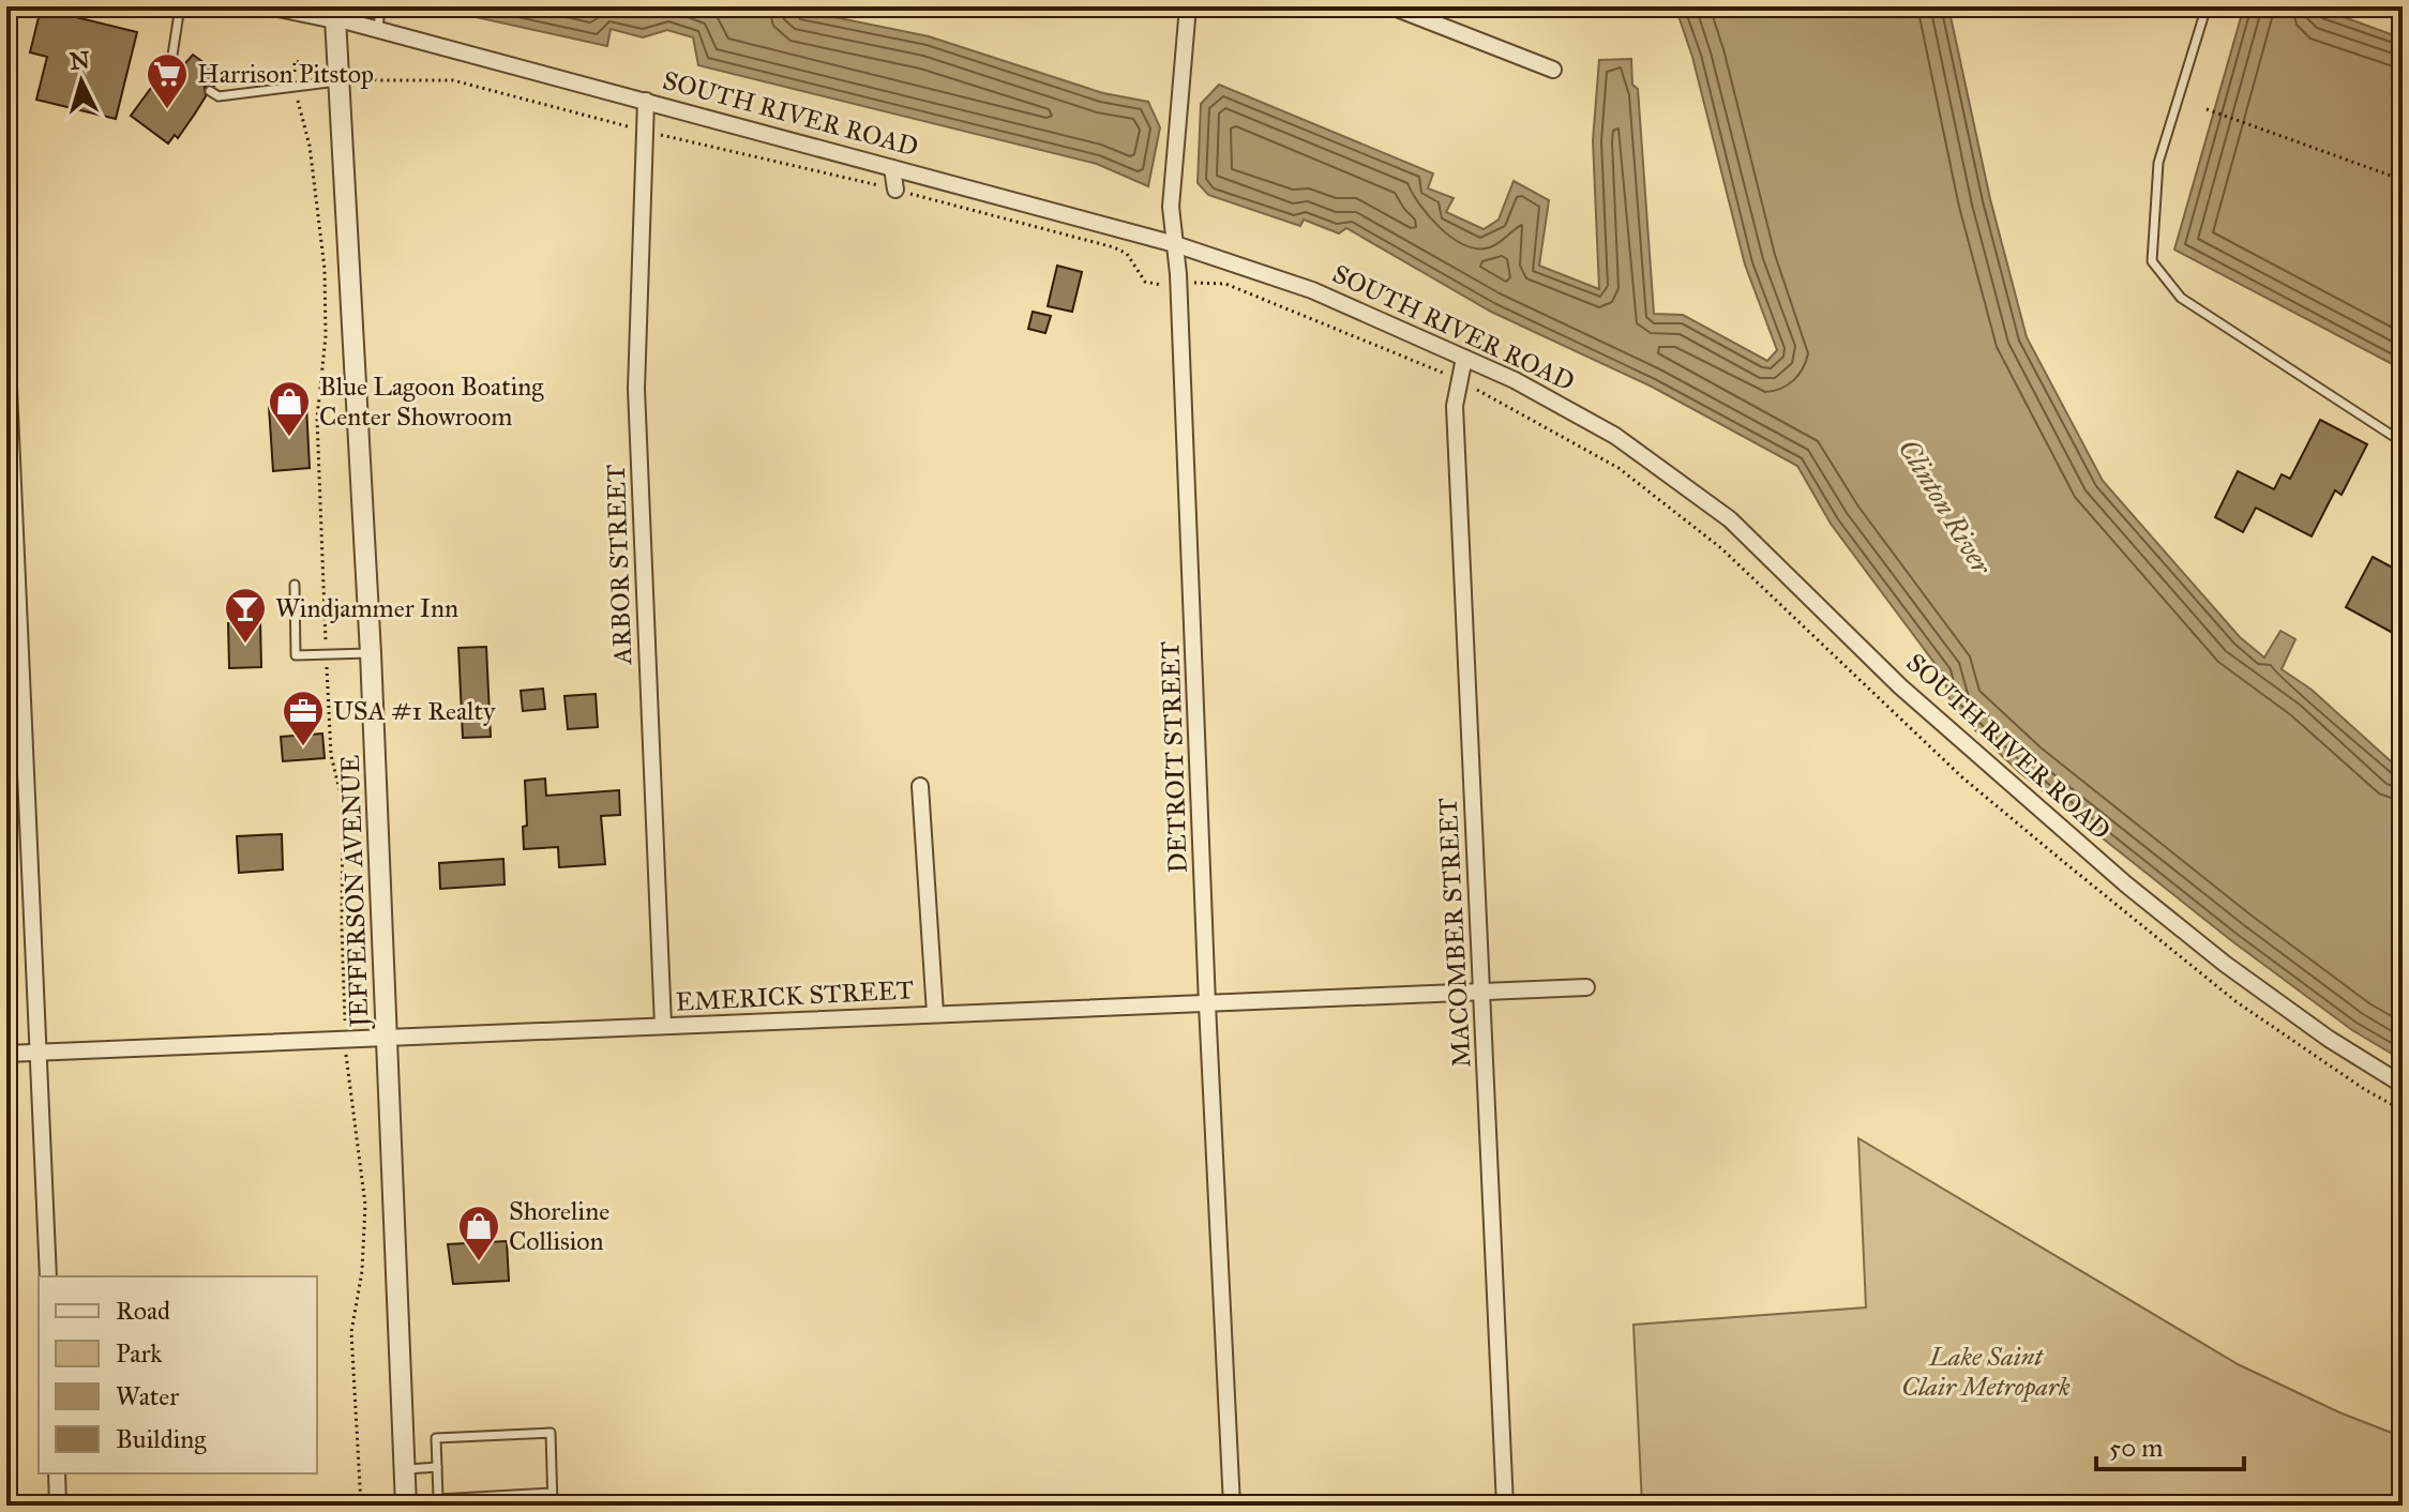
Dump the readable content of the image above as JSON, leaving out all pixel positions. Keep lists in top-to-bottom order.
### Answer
{
  "streets": {
    "street": [
      "SOUTH RIVER ROAD",
      "ARBOR STREET",
      "DETROIT STREET",
      "JEFFERSON AVENUE",
      "MACOMBER STREET",
      "EMERICK STREET"
    ]
  },
  "crossings": [
    ["SOUTH RIVER ROAD", "ARBOR STREET"],
    ["SOUTH RIVER ROAD", "DETROIT STREET"],
    ["SOUTH RIVER ROAD", "JEFFERSON AVENUE"],
    ["SOUTH RIVER ROAD", "MACOMBER STREET"],
    ["ARBOR STREET", "EMERICK STREET"],
    ["DETROIT STREET", "EMERICK STREET"],
    ["JEFFERSON AVENUE", "EMERICK STREET"],
    ["MACOMBER STREET", "EMERICK STREET"]
  ],
  "water": ["Clinton River"],
  "parks": ["Lake Saint Clair Metropark"],
  "places": {
    "supermarket": ["Harrison Pitstop"],
    "shop": ["Blue Lagoon Boating Center Showroom", "Shoreline Collision"],
    "bar": ["Windjammer Inn"],
    "office": ["USA #1 Realty"]
  },
  "legend": [
    "Road",
    "Park",
    "Water",
    "Building"
  ],
  "scale_bar": "50 m",
  "north": "top"
}
